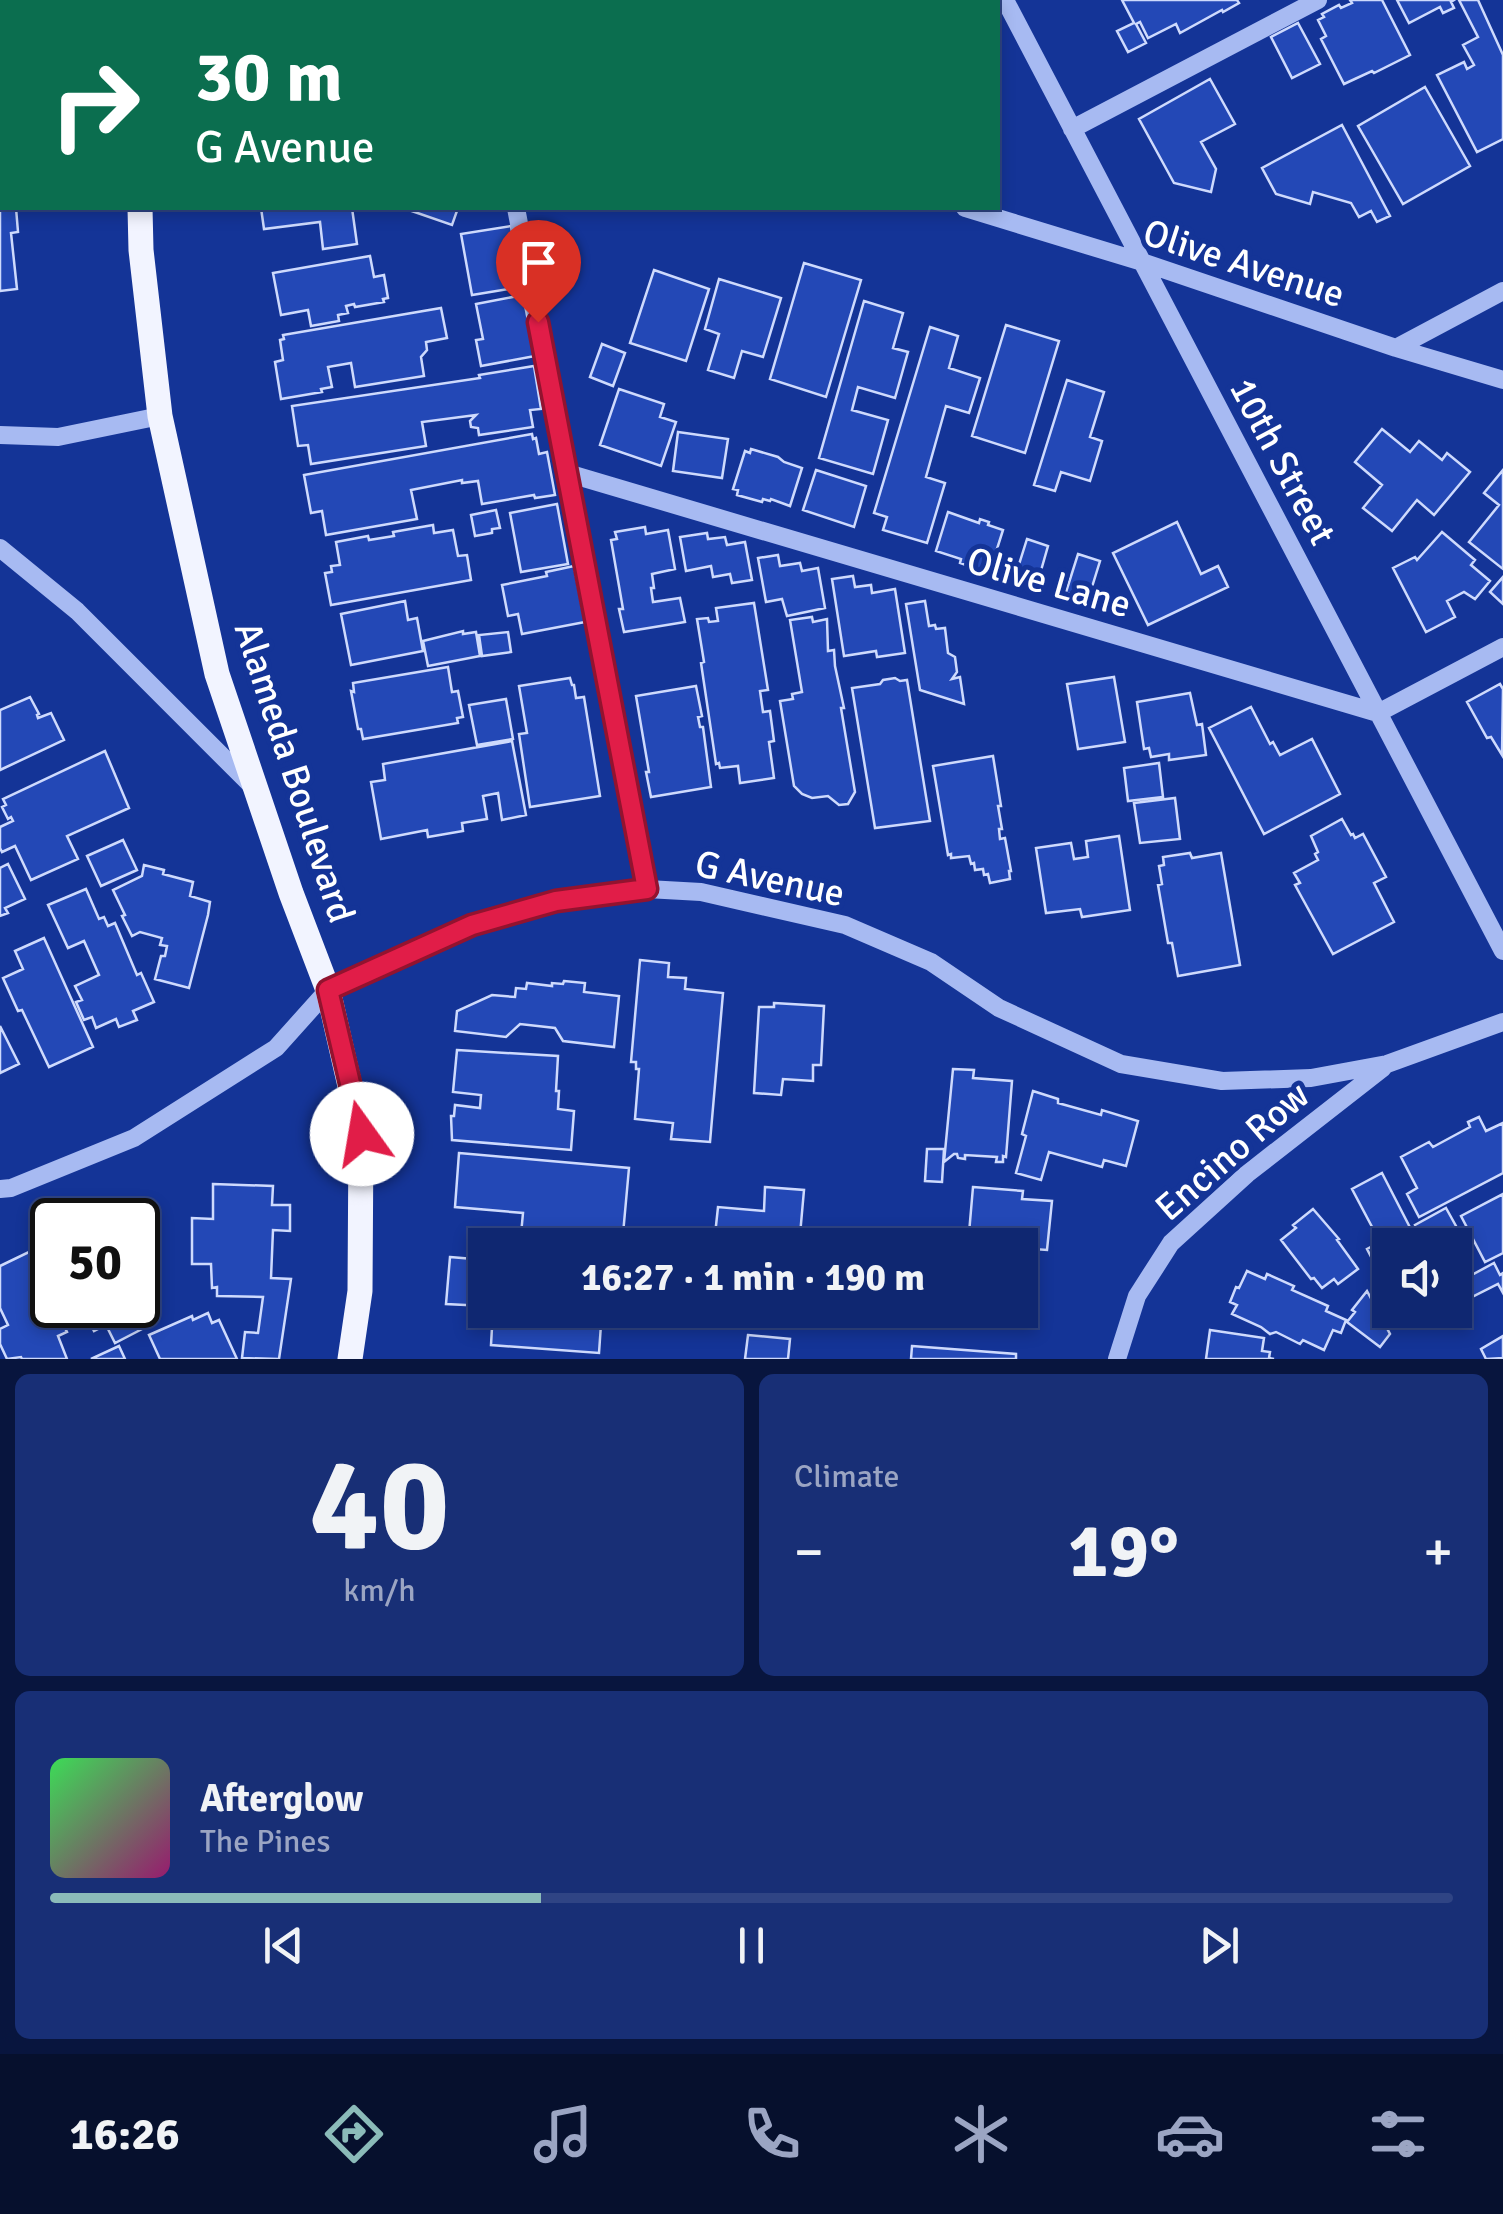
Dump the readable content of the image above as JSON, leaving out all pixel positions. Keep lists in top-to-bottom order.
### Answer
{
  "streets": {
    "main road": ["Alameda Boulevard"],
    "street": [
      "Olive Avenue",
      "10th Street",
      "Olive Lane",
      "G Avenue",
      "Encino Row"
    ]
  },
  "crossings": [
    ["Olive Avenue", "10th Street"],
    ["10th Street", "Olive Lane"],
    ["Alameda Boulevard", "G Avenue"],
    ["G Avenue", "Encino Row"]
  ],
  "page": {
    "turn": ["30 m", "G Avenue"],
    "limit": "50",
    "trip": "16:27 · 1 min · 190 m",
    "tile": [
      ["40", "km/h"],
      "Climate"
    ],
    "heat": ["−", "19°", "+"],
    "song": ["Afterglow", "The Pines"],
    "tabs": "16:26"
  }
}
